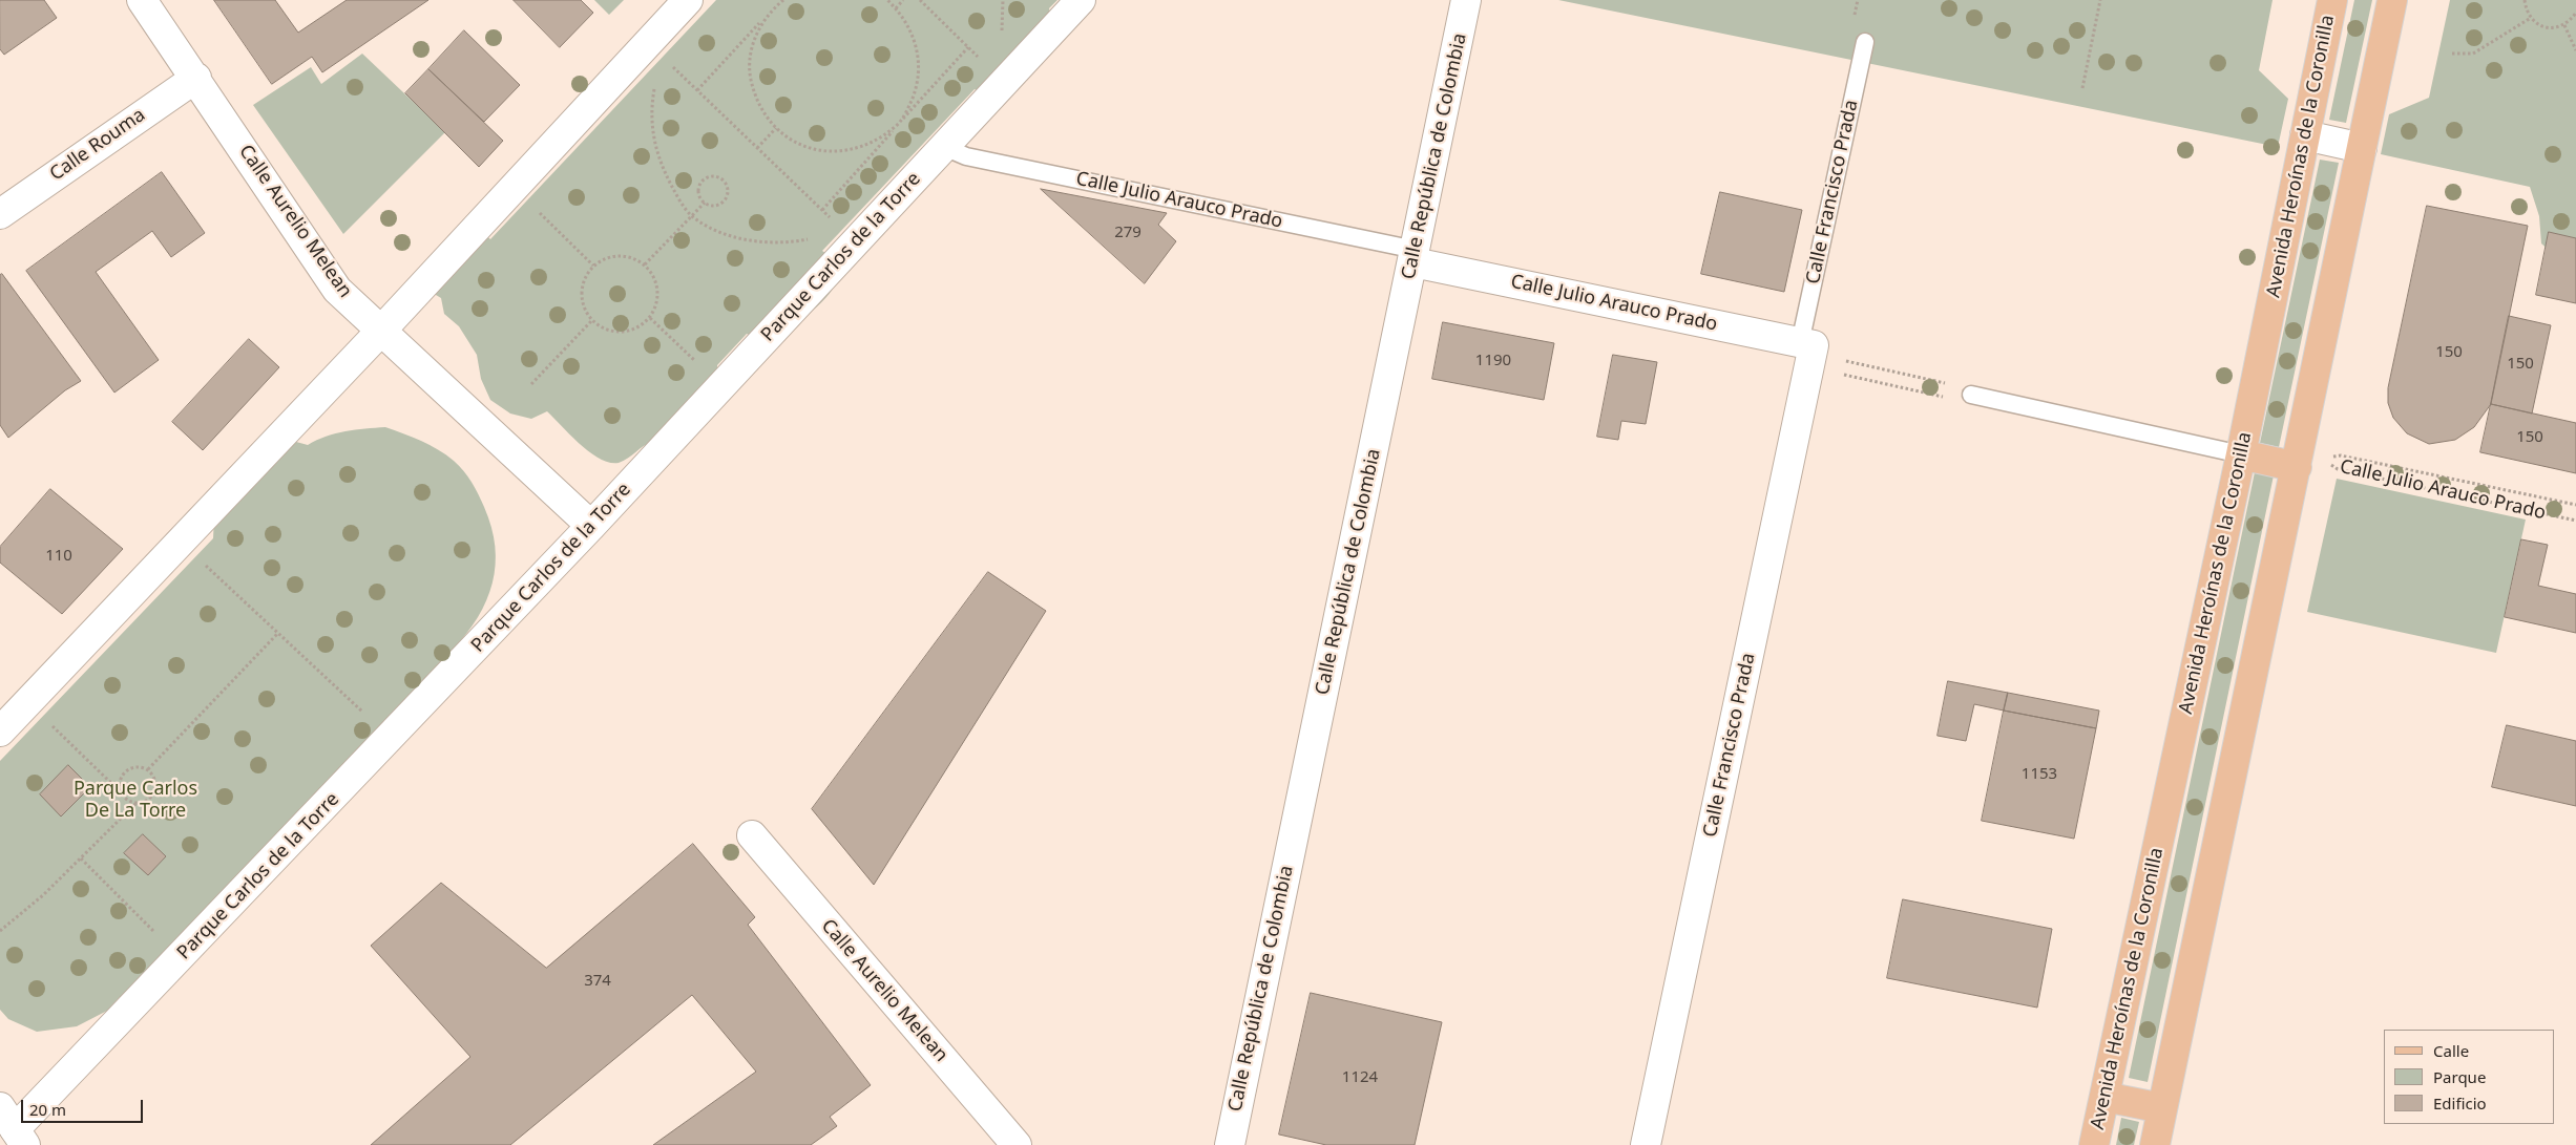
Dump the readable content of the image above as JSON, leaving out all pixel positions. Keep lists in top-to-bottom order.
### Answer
{
  "streets": {
    "main road": ["Avenida Heroínas de la Coronilla"],
    "street": [
      "Calle Rouma",
      "Calle República de Colombia",
      "Calle Francisco Prada",
      "Calle Julio Arauco Prado",
      "Calle Aurelio Melean",
      "Parque Carlos de la Torre"
    ]
  },
  "crossings": [
    ["Calle Rouma", "Calle Aurelio Melean"],
    ["Calle República de Colombia", "Calle Julio Arauco Prado"],
    ["Calle Francisco Prada", "Calle Julio Arauco Prado"],
    ["Calle Julio Arauco Prado", "Parque Carlos de la Torre"],
    ["Calle Aurelio Melean", "Parque Carlos de la Torre"]
  ],
  "parks": ["Parque Carlos De La Torre"],
  "house_numbers": [
    "279",
    "150",
    "1190",
    "150",
    "150",
    "110",
    "1153",
    "374",
    "1124"
  ],
  "legend": ["Calle", "Parque", "Edificio"],
  "scale_bar": "20 m"
}
